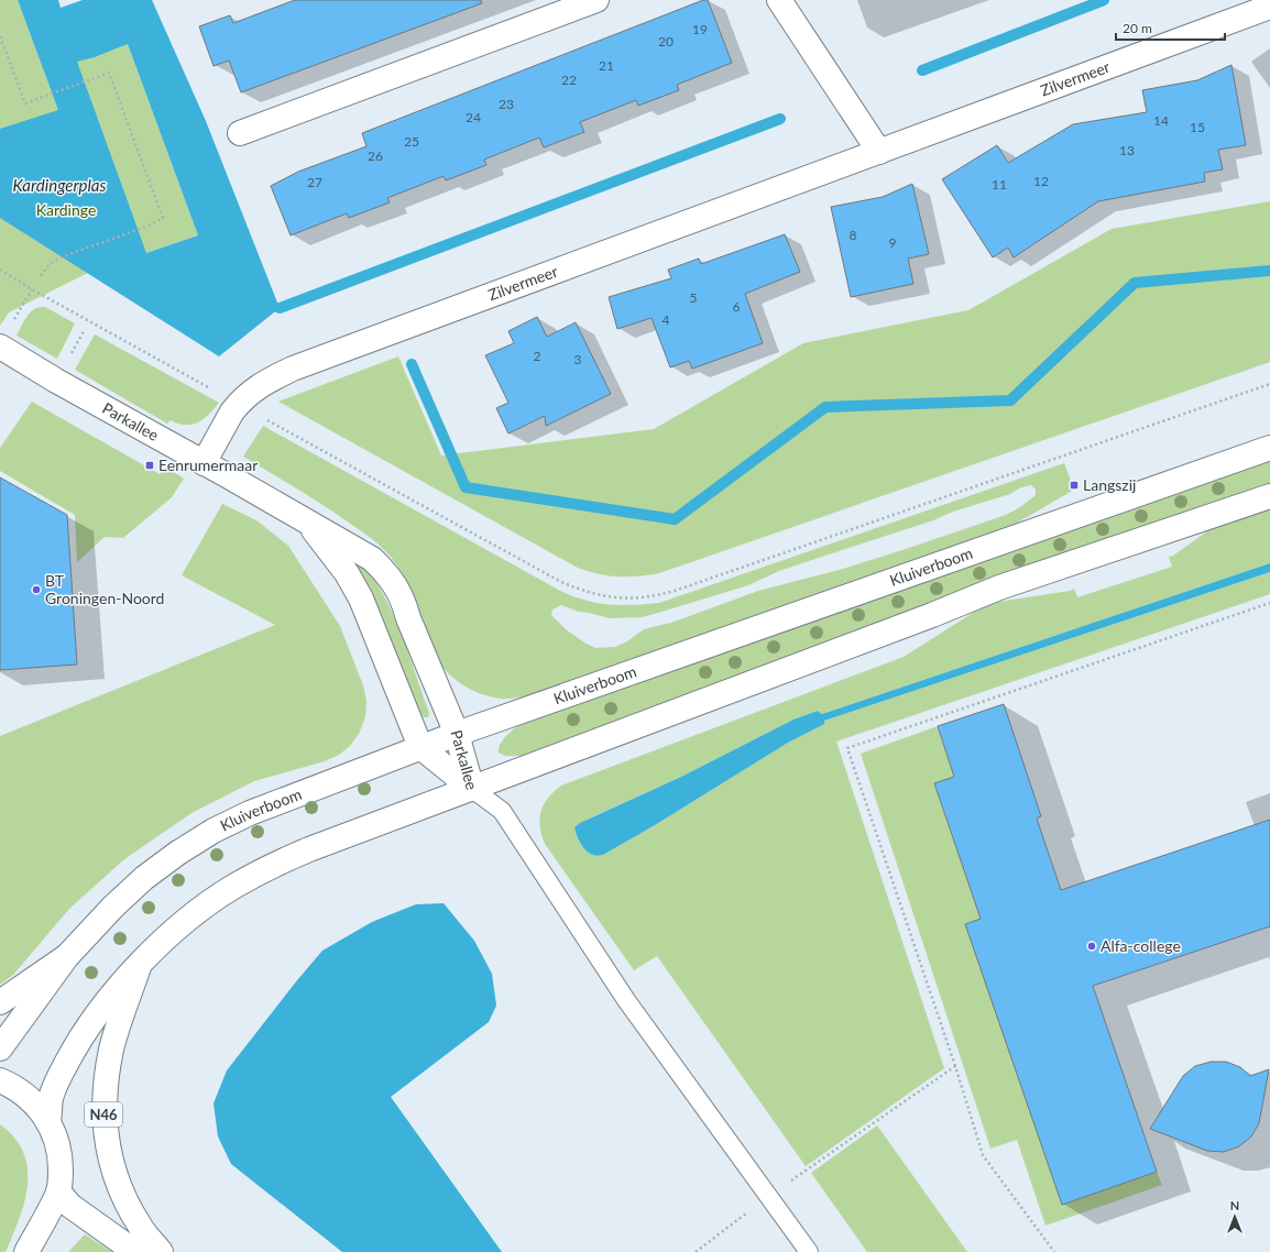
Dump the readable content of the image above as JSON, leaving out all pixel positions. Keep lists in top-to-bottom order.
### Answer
{
  "streets": {
    "main road": [
      "Zilvermeer",
      "Parkallee",
      "Kluiverboom",
      "N46"
    ]
  },
  "crossings": [
    ["Zilvermeer", "Parkallee"],
    ["Parkallee", "Kluiverboom"]
  ],
  "water": ["Kardingerplas"],
  "parks": ["Kardinge"],
  "places": {
    "transit": ["Eenrumermaar", "Langszij"],
    "other": ["BT Groningen-Noord", "Alfa-college"]
  },
  "house_numbers": [
    "19",
    "20",
    "21",
    "22",
    "23",
    "24",
    "14",
    "15",
    "25",
    "13",
    "26",
    "12",
    "27",
    "11",
    "8",
    "9",
    "5",
    "6",
    "4",
    "2",
    "3"
  ],
  "scale_bar": "20 m",
  "north": "top"
}
